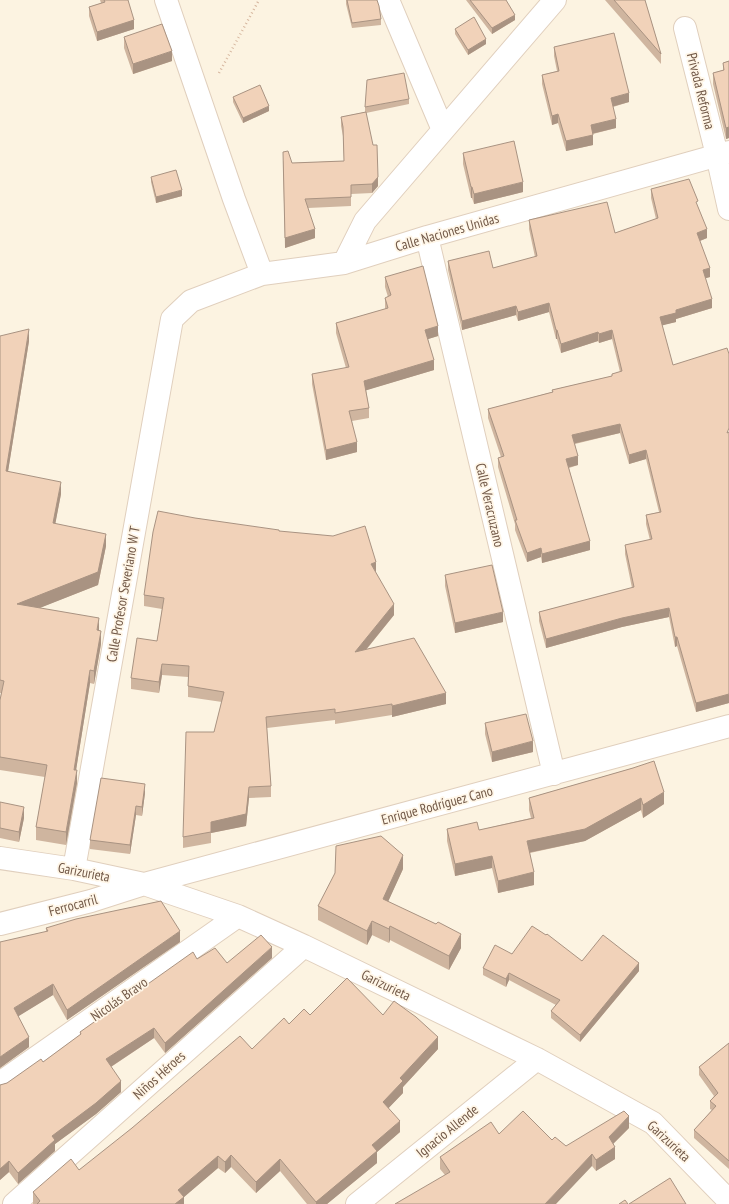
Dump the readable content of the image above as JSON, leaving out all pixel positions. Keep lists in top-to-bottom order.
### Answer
{
  "streets": {
    "street": [
      "Privada Reforma",
      "Calle Naciones Unidas",
      "Calle Veracruzano",
      "Calle Profesor Severiano W T",
      "Enrique Rodríguez Cano",
      "Garizurieta",
      "Ferrocarril",
      "Nicolás Bravo",
      "Niños Héroes",
      "Ignacio Allende"
    ]
  },
  "crossings": [
    ["Privada Reforma", "Calle Naciones Unidas"],
    ["Calle Naciones Unidas", "Calle Veracruzano"],
    ["Calle Naciones Unidas", "Calle Profesor Severiano W T"],
    ["Calle Veracruzano", "Enrique Rodríguez Cano"],
    ["Calle Profesor Severiano W T", "Garizurieta"],
    ["Enrique Rodríguez Cano", "Garizurieta"],
    ["Enrique Rodríguez Cano", "Ferrocarril"],
    ["Garizurieta", "Ferrocarril"],
    ["Garizurieta", "Nicolás Bravo"],
    ["Garizurieta", "Niños Héroes"],
    ["Garizurieta", "Ignacio Allende"]
  ]
}
